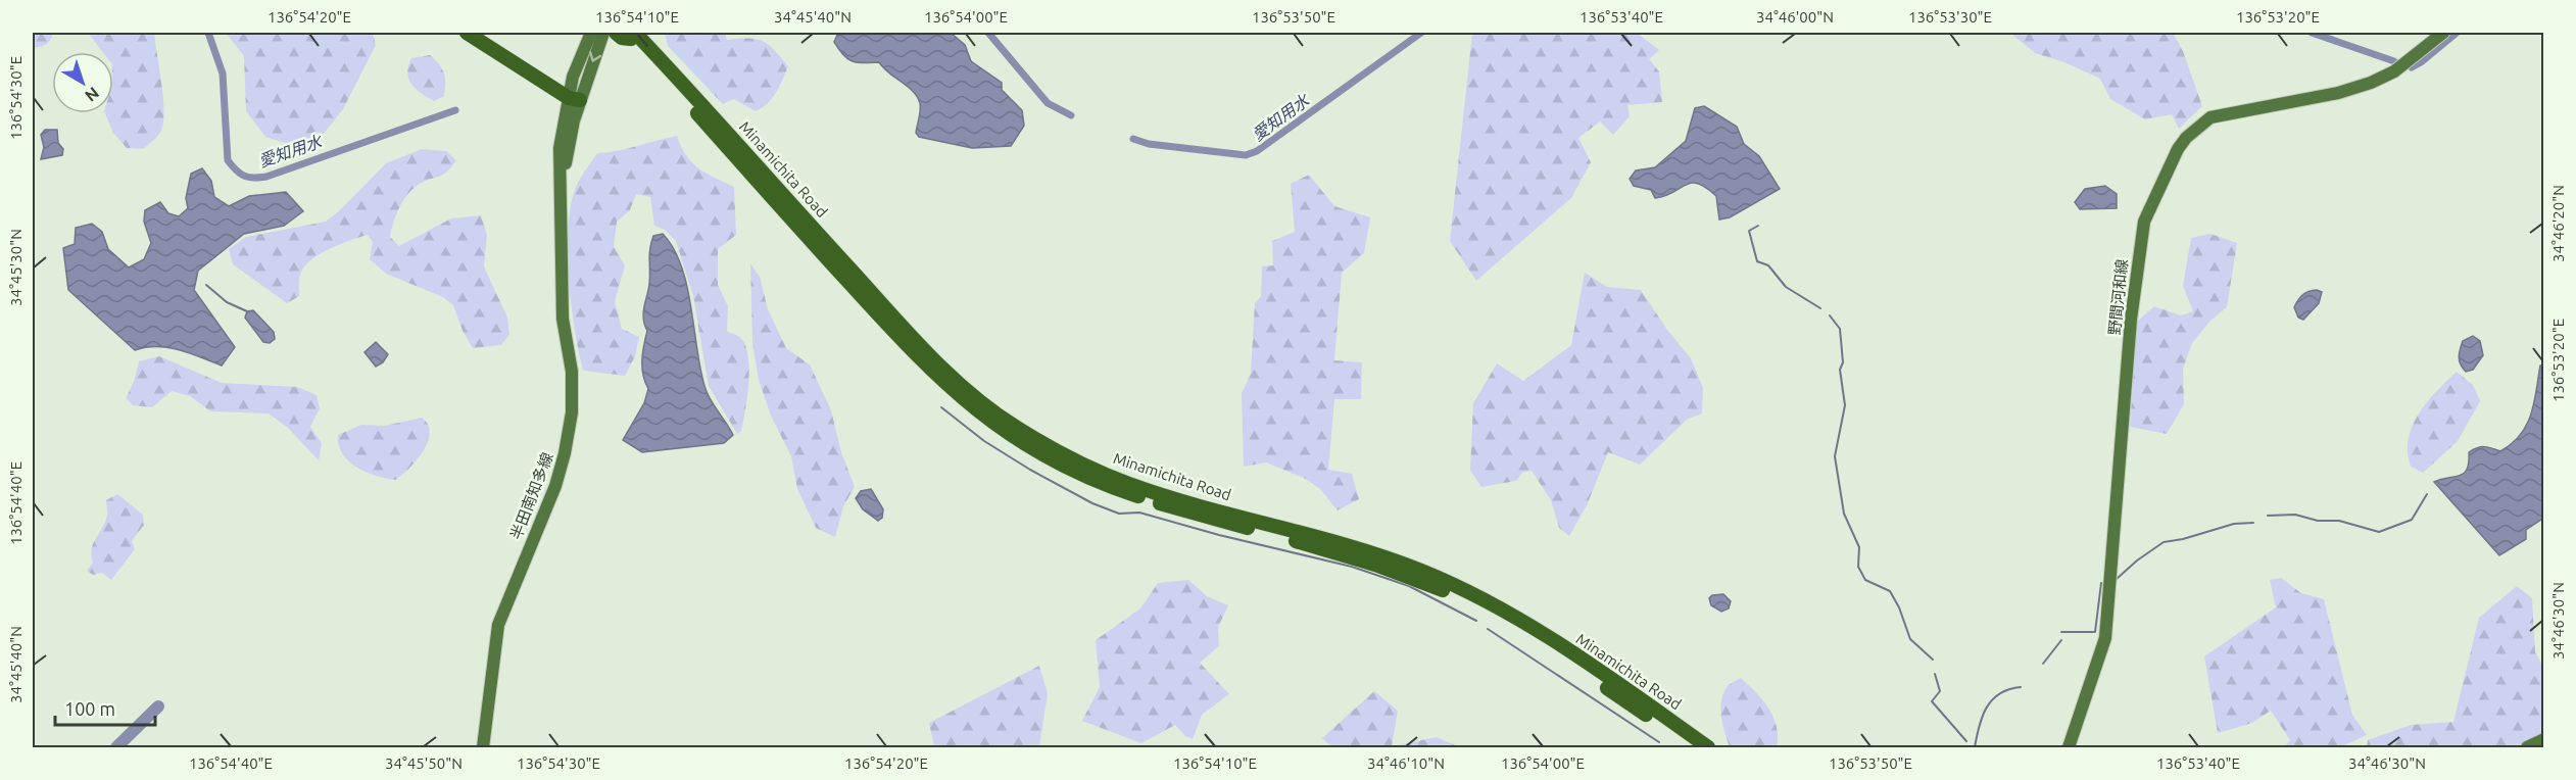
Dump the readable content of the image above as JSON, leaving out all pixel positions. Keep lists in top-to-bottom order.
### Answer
{
  "streets": {
    "highway": ["Minamichita Road"],
    "main road": ["野間河和線", "半田南知多線"]
  },
  "water": ["愛知用水"],
  "scale_bar": "100 m",
  "north": "bottom right",
  "coordinates": [
    "136°54'20\"E",
    "136°54'10\"E",
    "34°45'40\"N",
    "136°54'00\"E",
    "136°53'50\"E",
    "136°53'40\"E",
    "34°46'00\"N",
    "136°53'30\"E",
    "136°53'20\"E",
    "136°54'30\"E",
    "34°46'20\"N",
    "34°45'30\"N",
    "136°54'40\"E",
    "34°46'30\"N",
    "34°45'50\"N",
    "34°46'10\"N"
  ]
}
